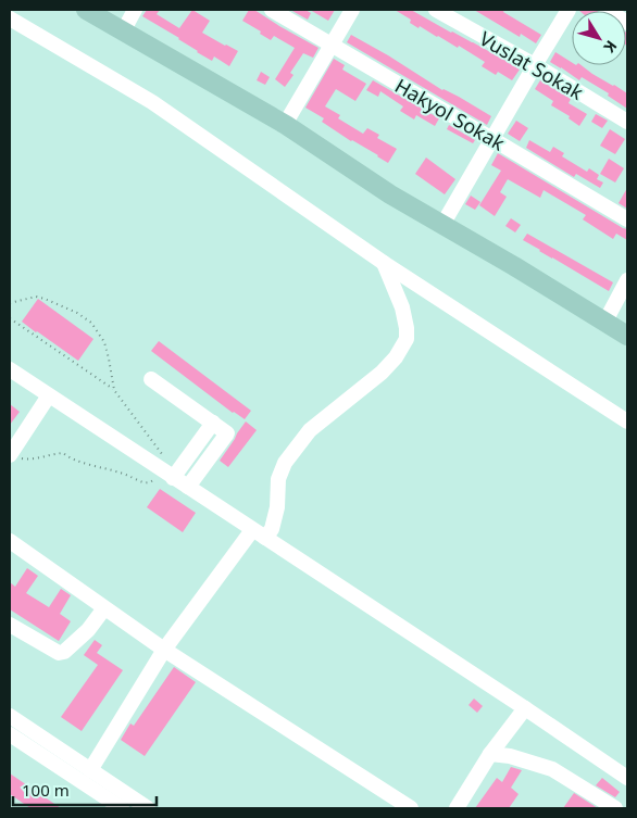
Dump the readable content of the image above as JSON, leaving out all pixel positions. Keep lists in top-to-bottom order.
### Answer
{
  "streets": {
    "street": ["Vuslat Sokak", "Hakyol Sokak"]
  },
  "scale_bar": "100 m",
  "north": "bottom right"
}
